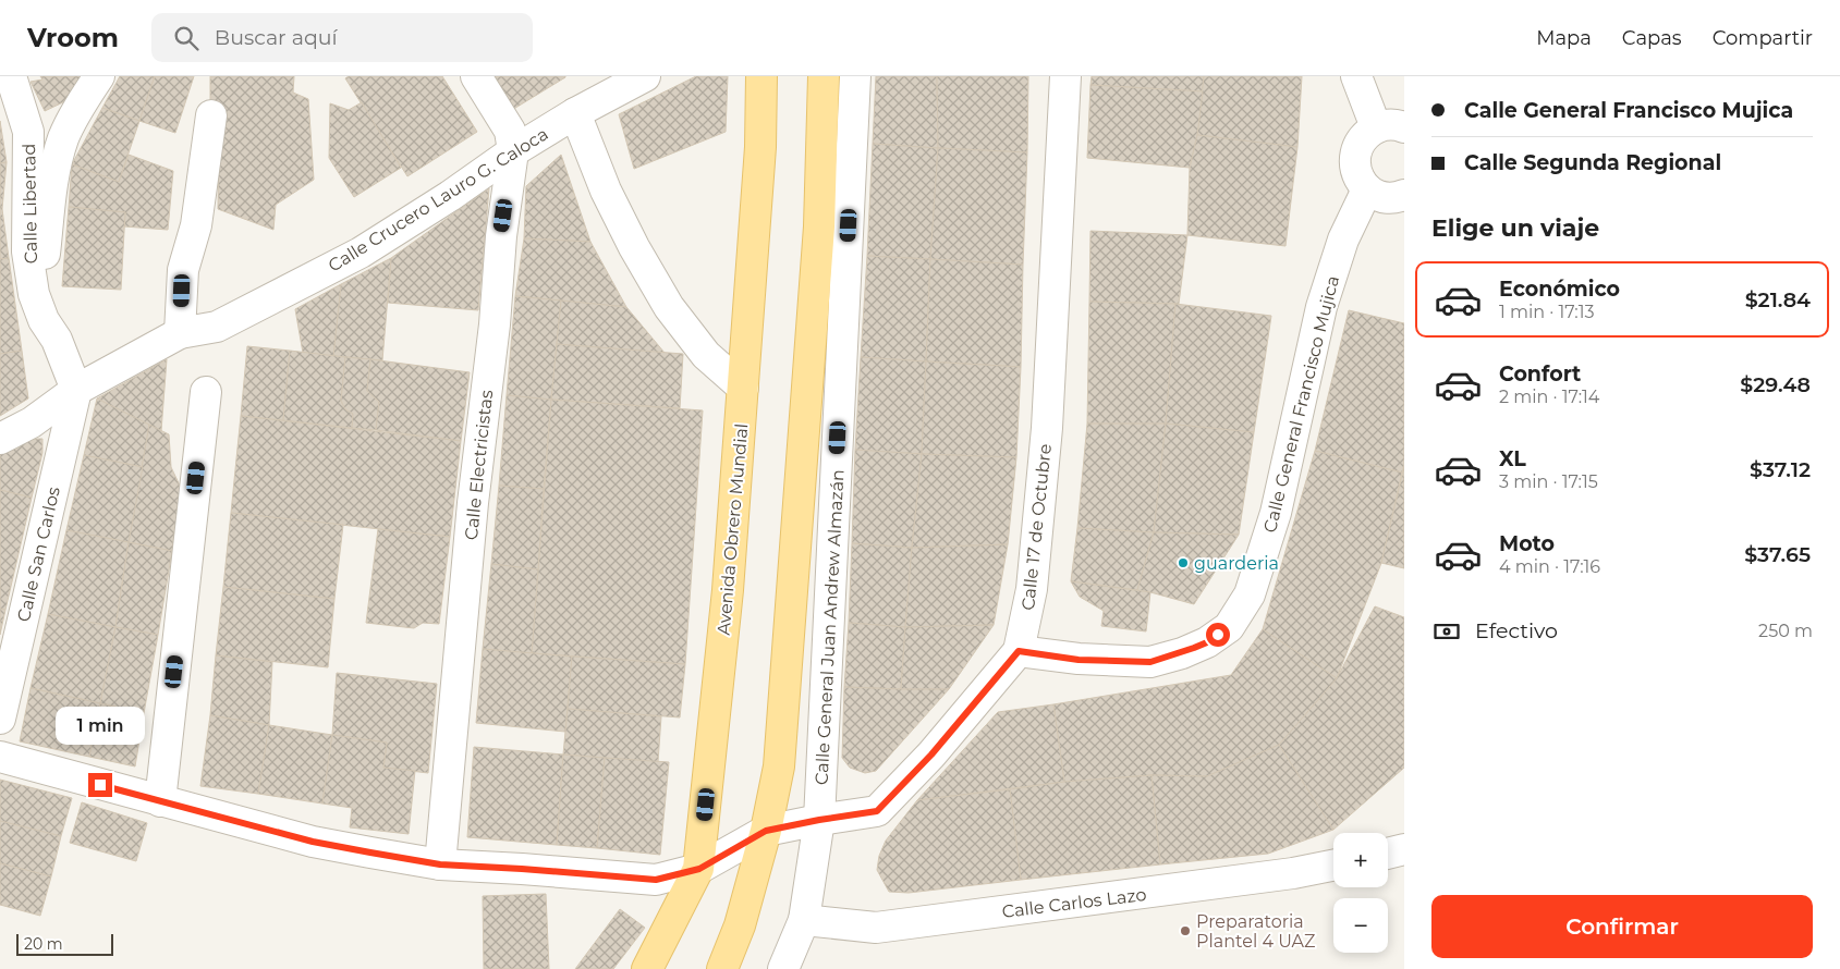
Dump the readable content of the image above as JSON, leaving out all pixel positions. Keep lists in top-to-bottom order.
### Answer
{
  "streets": {
    "main road": ["Avenida Obrero Mundial"],
    "street": [
      "Calle Crucero Lauro G. Caloca",
      "Calle Libertad",
      "Calle General Francisco Mujica",
      "Calle Electricistas",
      "Calle 17 de Octubre",
      "Calle San Carlos",
      "Calle General Juan Andrew Almazán",
      "Calle Carlos Lazo"
    ]
  },
  "crossings": [
    ["Calle Crucero Lauro G. Caloca", "Calle Libertad"],
    ["Calle Crucero Lauro G. Caloca", "Calle Electricistas"],
    ["Calle Crucero Lauro G. Caloca", "Calle San Carlos"],
    ["Calle Libertad", "Calle San Carlos"],
    ["Calle General Francisco Mujica", "Calle 17 de Octubre"],
    ["Calle Electricistas", "Calle 17 de Octubre"],
    ["Calle 17 de Octubre", "Avenida Obrero Mundial"],
    ["Calle 17 de Octubre", "Calle General Juan Andrew Almazán"],
    ["Calle General Juan Andrew Almazán", "Calle Carlos Lazo"]
  ],
  "places": ["guarderia", "Preparatoria Plantel 4 UAZ"],
  "scale_bar": "20 m",
  "page": {
    "header": "Vroom",
    "search": "Buscar aquí",
    "nav": ["Mapa", "Capas", "Compartir"],
    "banner": ["Calle General Francisco Mujica", "Calle Segunda Regional"],
    "heading": "Elige un viaje",
    "list": [
      {
        "name": "Económico",
        "note": "1 min · 17:13",
        "value": "$21.84"
      },
      {
        "name": "Confort",
        "note": "2 min · 17:14",
        "value": "$29.48"
      },
      {
        "name": "XL",
        "note": "3 min · 17:15",
        "value": "$37.12"
      },
      {
        "name": "Moto",
        "note": "4 min · 17:16",
        "value": "$37.65"
      }
    ],
    "pay": ["Efectivo", "250 m"],
    "bubble": "1 min",
    "map_buttons": ["+", "−"],
    "buttons": "Confirmar",
    "scale": "20 m"
  }
}
